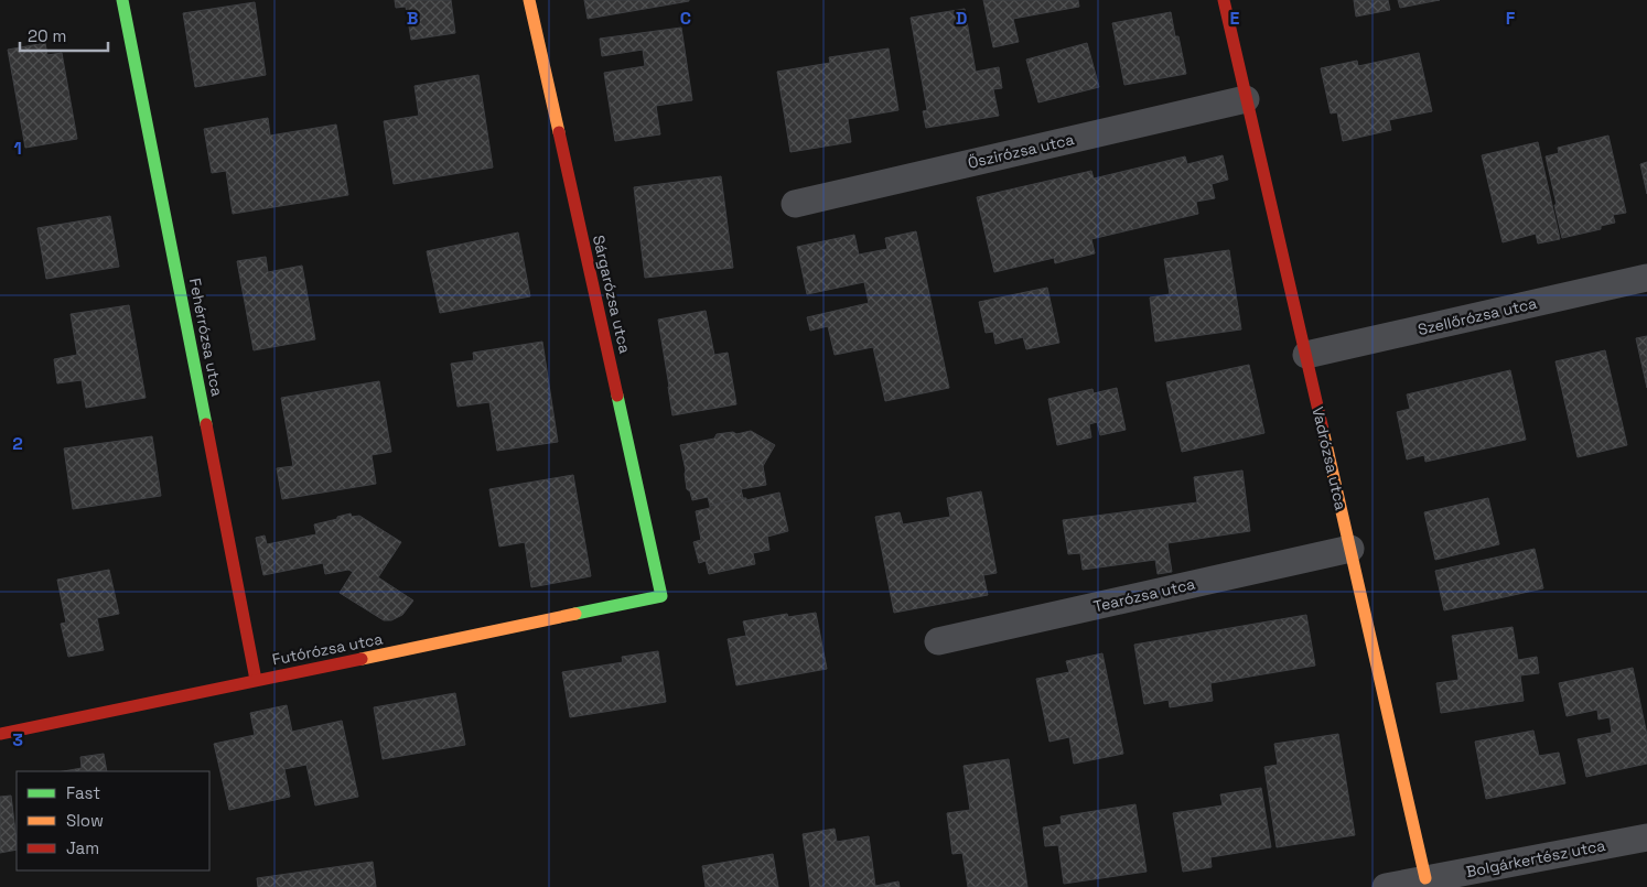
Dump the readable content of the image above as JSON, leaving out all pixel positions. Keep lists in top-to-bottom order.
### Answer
{
  "streets": {
    "street": [
      "Őszirózsa utca",
      "Sárgarózsa utca",
      "Szellőrózsa utca",
      "Fehérrózsa utca",
      "Vadrózsa utca",
      "Tearózsa utca",
      "Futórózsa utca",
      "Bolgárkertész utca"
    ]
  },
  "crossings": [
    ["Őszirózsa utca", "Vadrózsa utca"],
    ["Sárgarózsa utca", "Futórózsa utca"],
    ["Szellőrózsa utca", "Vadrózsa utca"],
    ["Fehérrózsa utca", "Futórózsa utca"],
    ["Vadrózsa utca", "Tearózsa utca"],
    ["Vadrózsa utca", "Bolgárkertész utca"]
  ],
  "legend": ["Fast", "Slow", "Jam"],
  "scale_bar": "20 m",
  "grid": {
    "columns": [
      "B",
      "C",
      "D",
      "E",
      "F"
    ],
    "rows": ["1", "2", "3"]
  }
}
